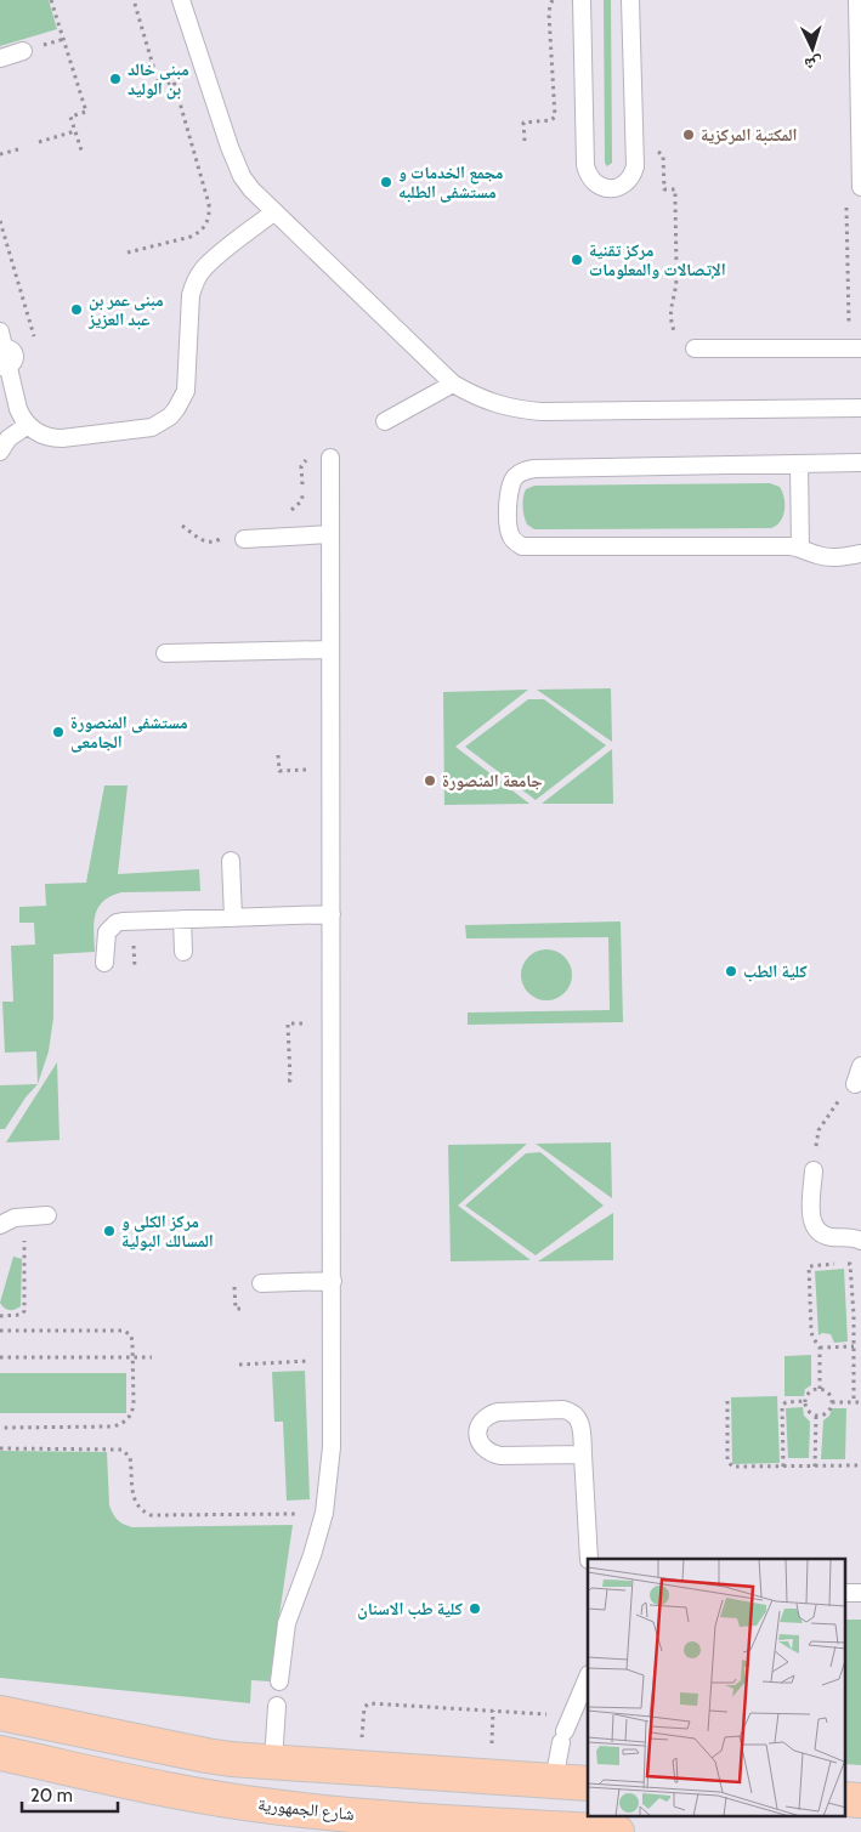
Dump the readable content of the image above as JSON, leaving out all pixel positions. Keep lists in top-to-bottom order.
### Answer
{
  "streets": {
    "main road": ["شارع الجمهورية"]
  },
  "places": [
    "مبنى خالد بن الوليد",
    "المكتبة المركزية",
    "مجمع الخدمات و مستشفى الطلبه",
    "مركز تقنية الإتصالات والمعلومات",
    "مبنى عمر بن عبد العزيز",
    "مستشفى المنصورة الجامعى",
    "جامعة المنصورة",
    "كلية الطب",
    "مركز الكلى و المسالك البولية",
    "كلية طب الاسنان"
  ],
  "scale_bar": "20 m",
  "north": "bottom"
}
